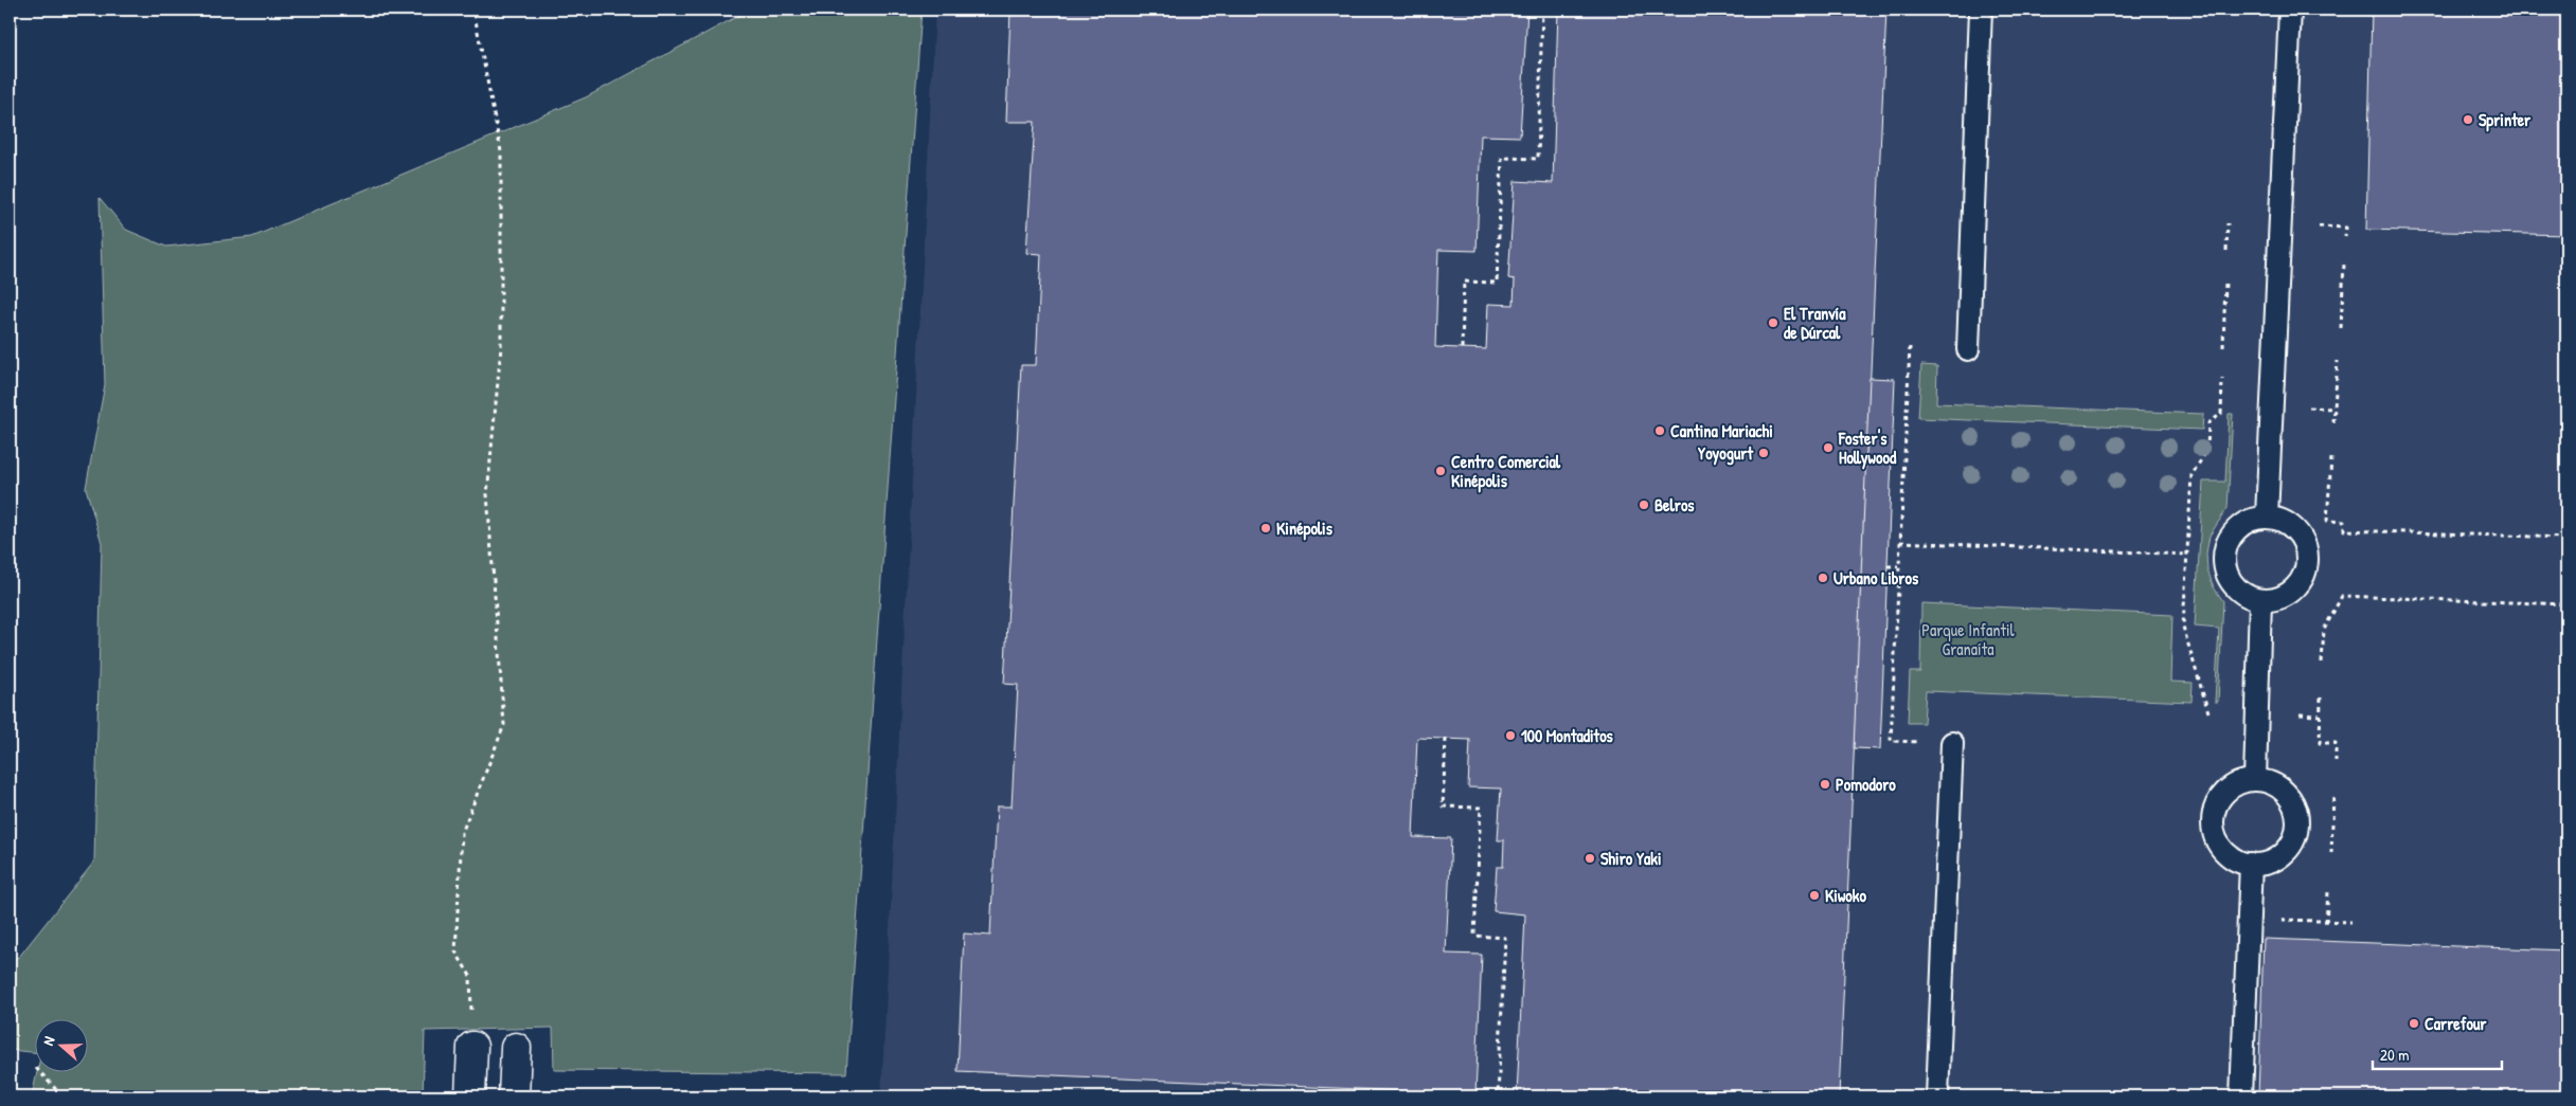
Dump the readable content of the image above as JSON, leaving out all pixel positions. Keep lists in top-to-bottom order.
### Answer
{
  "parks": ["Parque Infantil Granaíta"],
  "places": [
    "Sprinter",
    "El Tranvía de Dúrcal",
    "Cantina Mariachi",
    "Foster's Hollywood",
    "Yoyogurt",
    "Centro Comercial Kinépolis",
    "Belros",
    "Kinépolis",
    "Urbano Libros",
    "100 Montaditos",
    "Pomodoro",
    "Shiro Yaki",
    "Kiwoko",
    "Carrefour"
  ],
  "scale_bar": "20 m",
  "north": "left"
}
